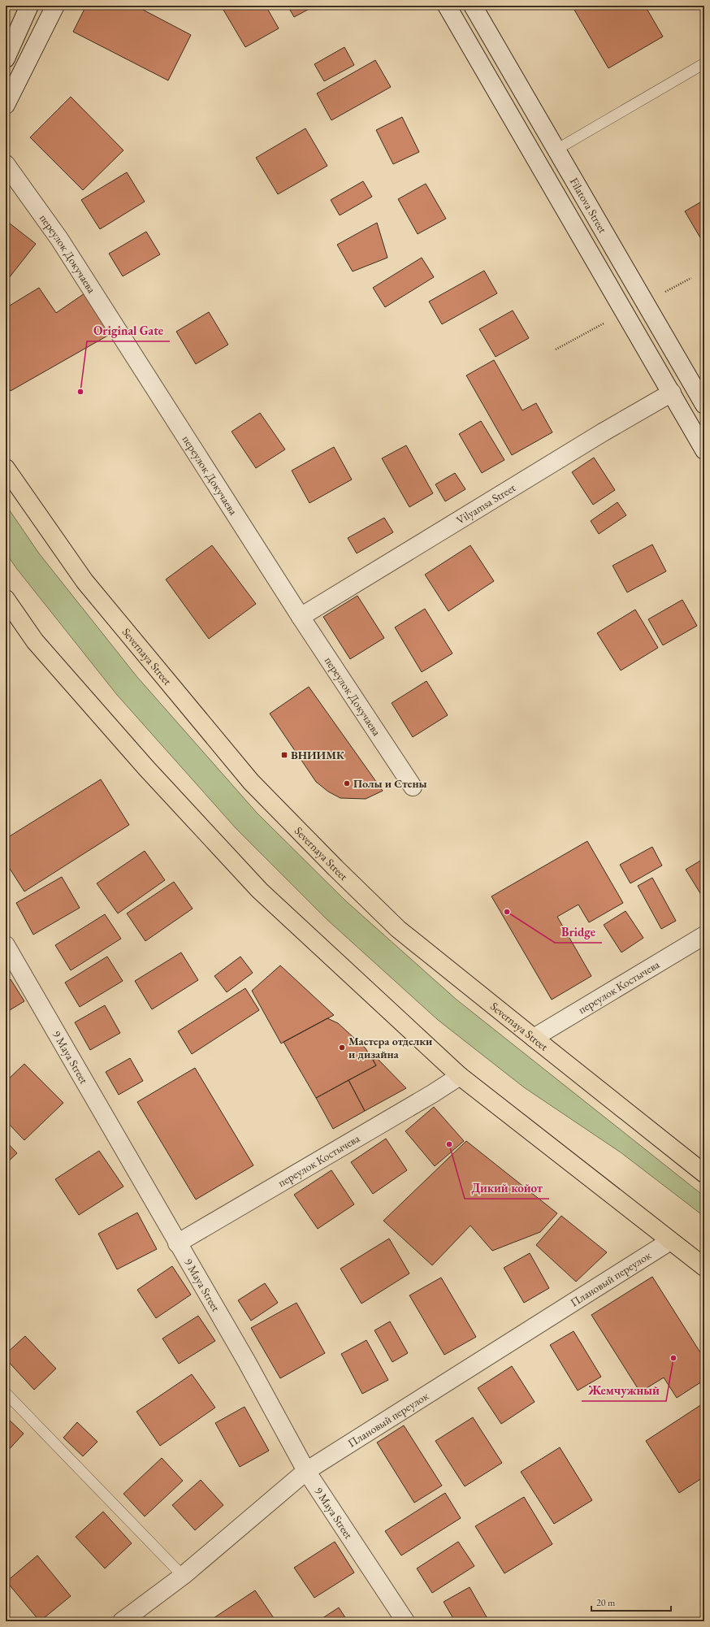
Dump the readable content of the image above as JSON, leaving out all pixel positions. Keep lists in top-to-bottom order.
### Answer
{
  "streets": {
    "main road": ["Severnaya Street"],
    "street": [
      "Filatova Street",
      "переулок Докучаева",
      "Vilyamsa Street",
      "переулок Костычева",
      "9 Maya Street",
      "Плановый переулок"
    ]
  },
  "crossings": [
    ["переулок Докучаева", "Vilyamsa Street"],
    ["Severnaya Street", "переулок Костычева"],
    ["переулок Костычева", "9 Maya Street"],
    ["9 Maya Street", "Плановый переулок"]
  ],
  "places": {
    "other": [
      "Original Gate",
      "Полы и Стены",
      "Bridge",
      "Мастера отделки и дизайна",
      "Дикий койот",
      "Жемчужный"
    ],
    "transit": ["ВНИИМК"]
  },
  "scale_bar": "20 m"
}
